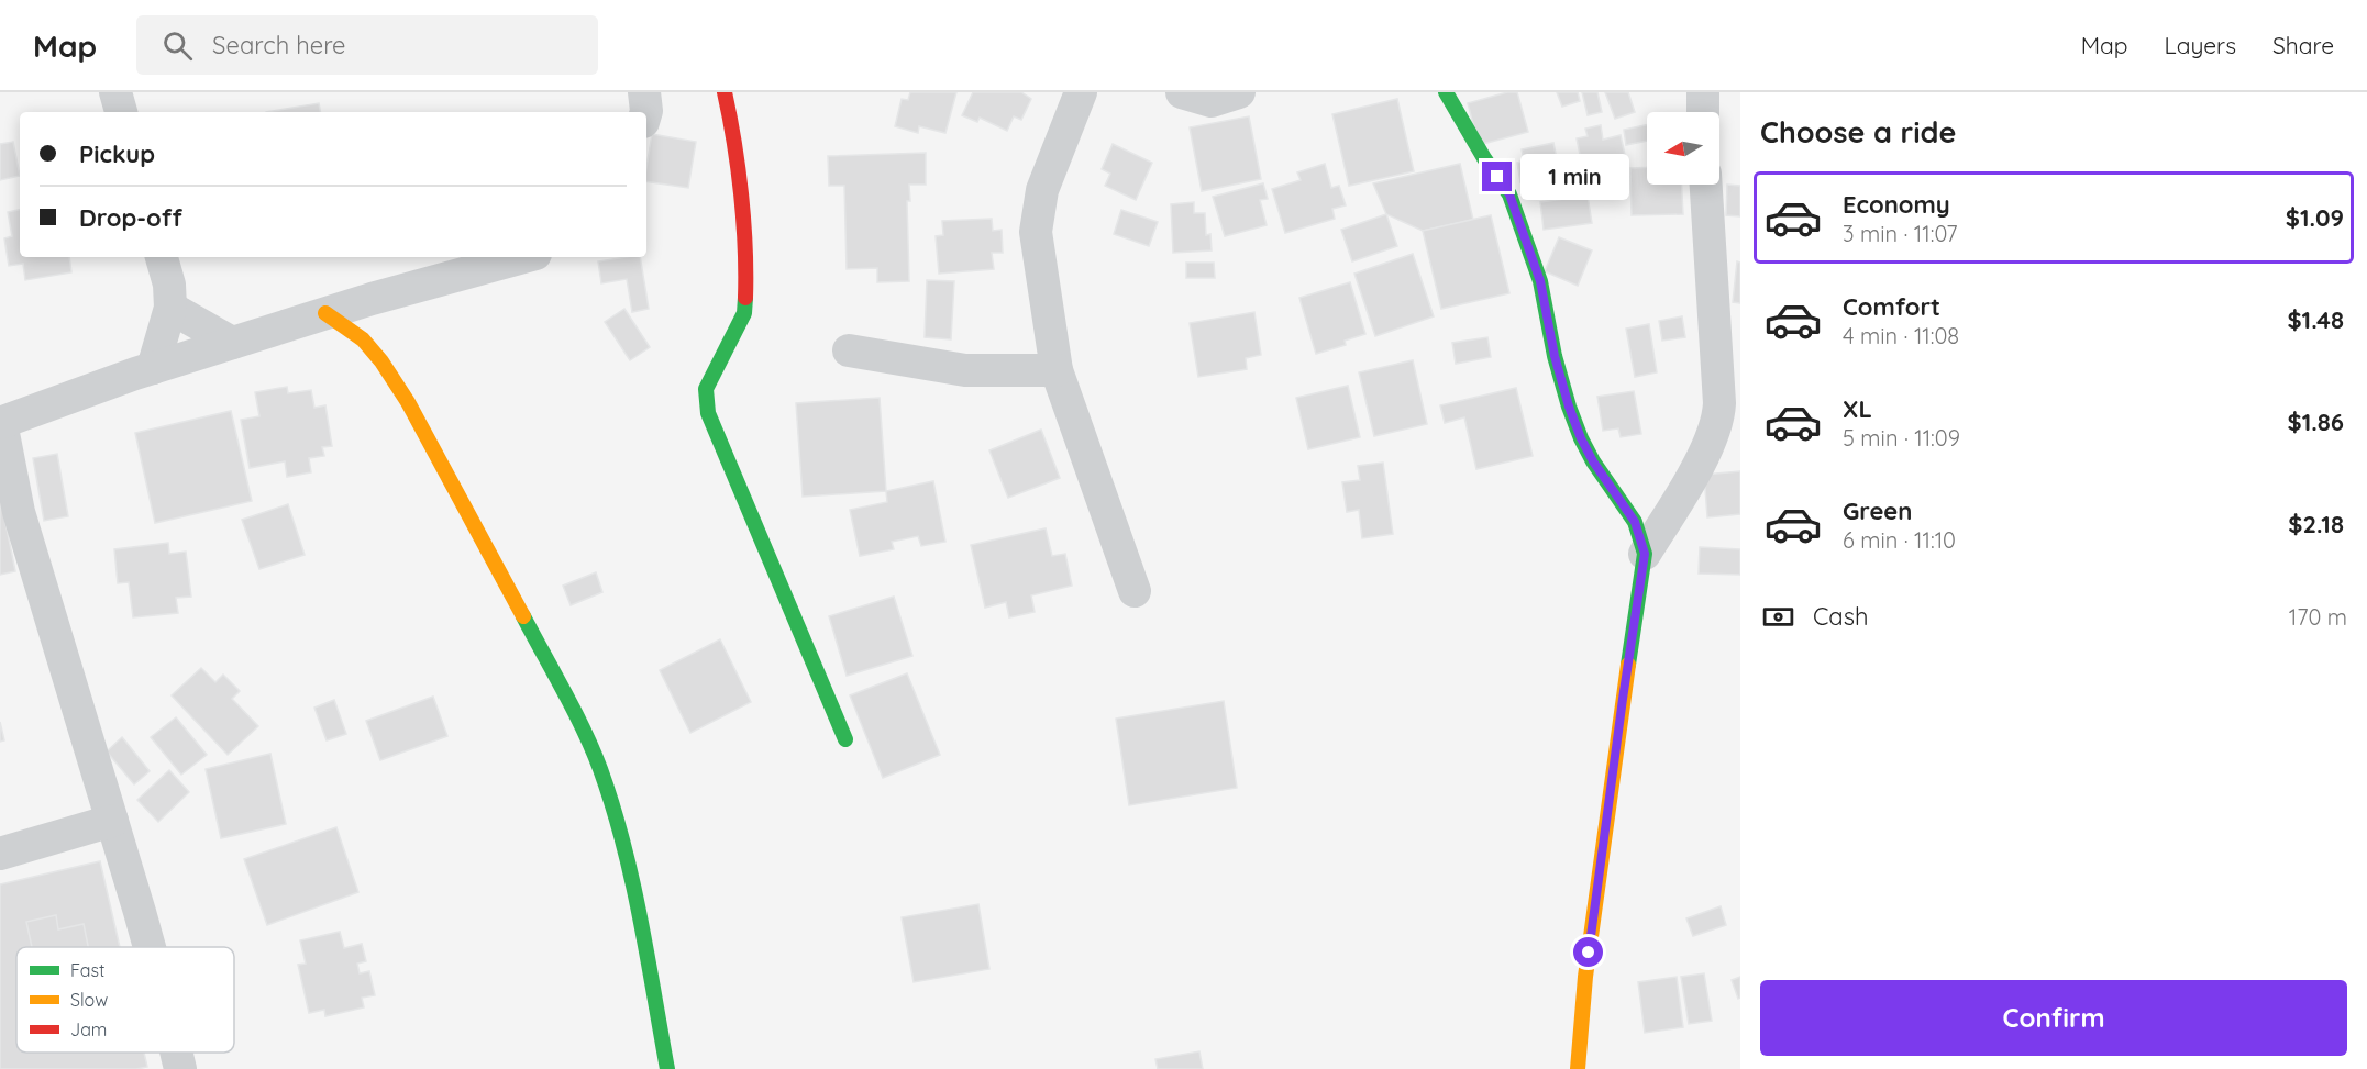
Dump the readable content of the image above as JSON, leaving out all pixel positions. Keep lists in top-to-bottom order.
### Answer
{
  "legend": ["Fast", "Slow", "Jam"],
  "north": "left",
  "page": {
    "header": "Map",
    "search": "Search here",
    "nav": ["Map", "Layers", "Share"],
    "heading": "Choose a ride",
    "banner": ["Pickup", "Drop-off"],
    "bubble": "1 min",
    "list": [
      {
        "name": "Economy",
        "note": "3 min · 11:07",
        "value": "$1.09"
      },
      {
        "name": "Comfort",
        "note": "4 min · 11:08",
        "value": "$1.48"
      },
      {
        "name": "XL",
        "note": "5 min · 11:09",
        "value": "$1.86"
      },
      {
        "name": "Green",
        "note": "6 min · 11:10",
        "value": "$2.18"
      }
    ],
    "pay": ["Cash", "170 m"],
    "buttons": "Confirm"
  }
}
